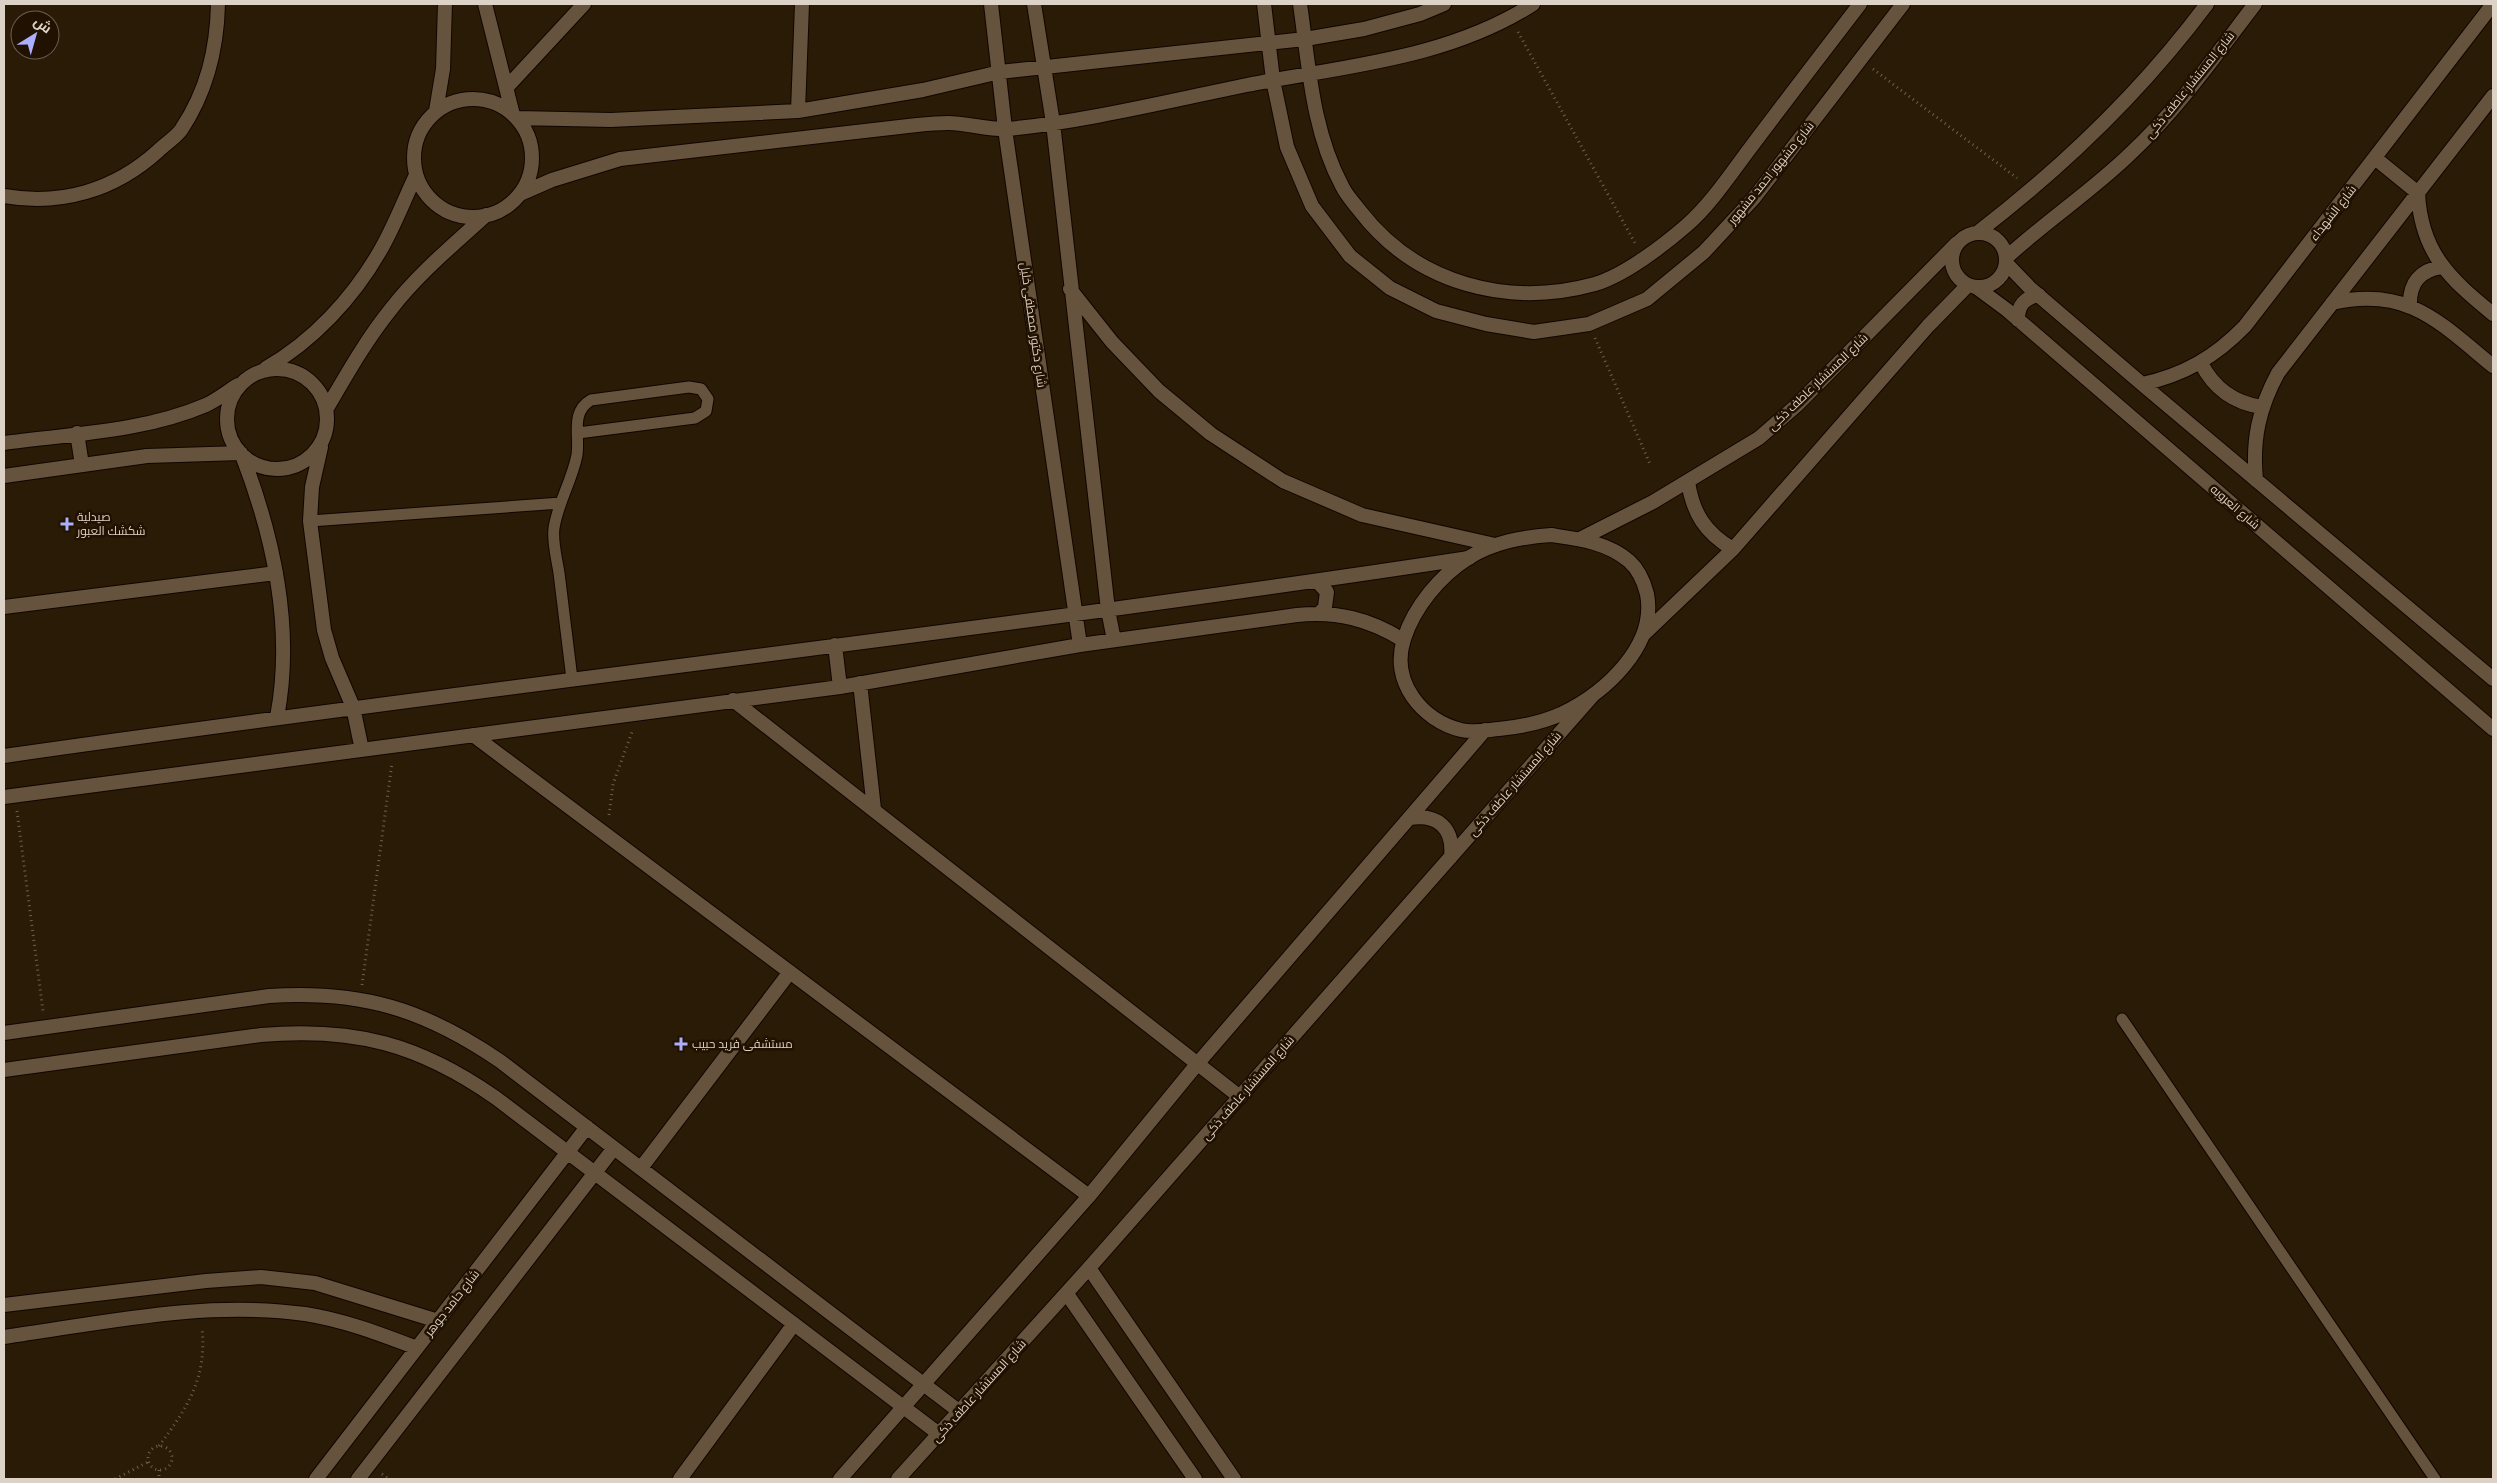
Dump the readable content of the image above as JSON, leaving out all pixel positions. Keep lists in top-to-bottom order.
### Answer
{
  "streets": {
    "street": [
      "شارع المستشار عاطف ذكى",
      "شارع مشهور احمد مشهور",
      "شارع الشهداء",
      "شارع دكتور مصطفى خليل",
      "شارع العروبه",
      "شارع حامد جوهر"
    ]
  },
  "crossings": [
    ["شارع المستشار عاطف ذكى", "شارع العروبه"]
  ],
  "places": {
    "health": ["صيدلية شكشك العبور", "مستشفى فريد حبيب"]
  },
  "north": "top right"
}
